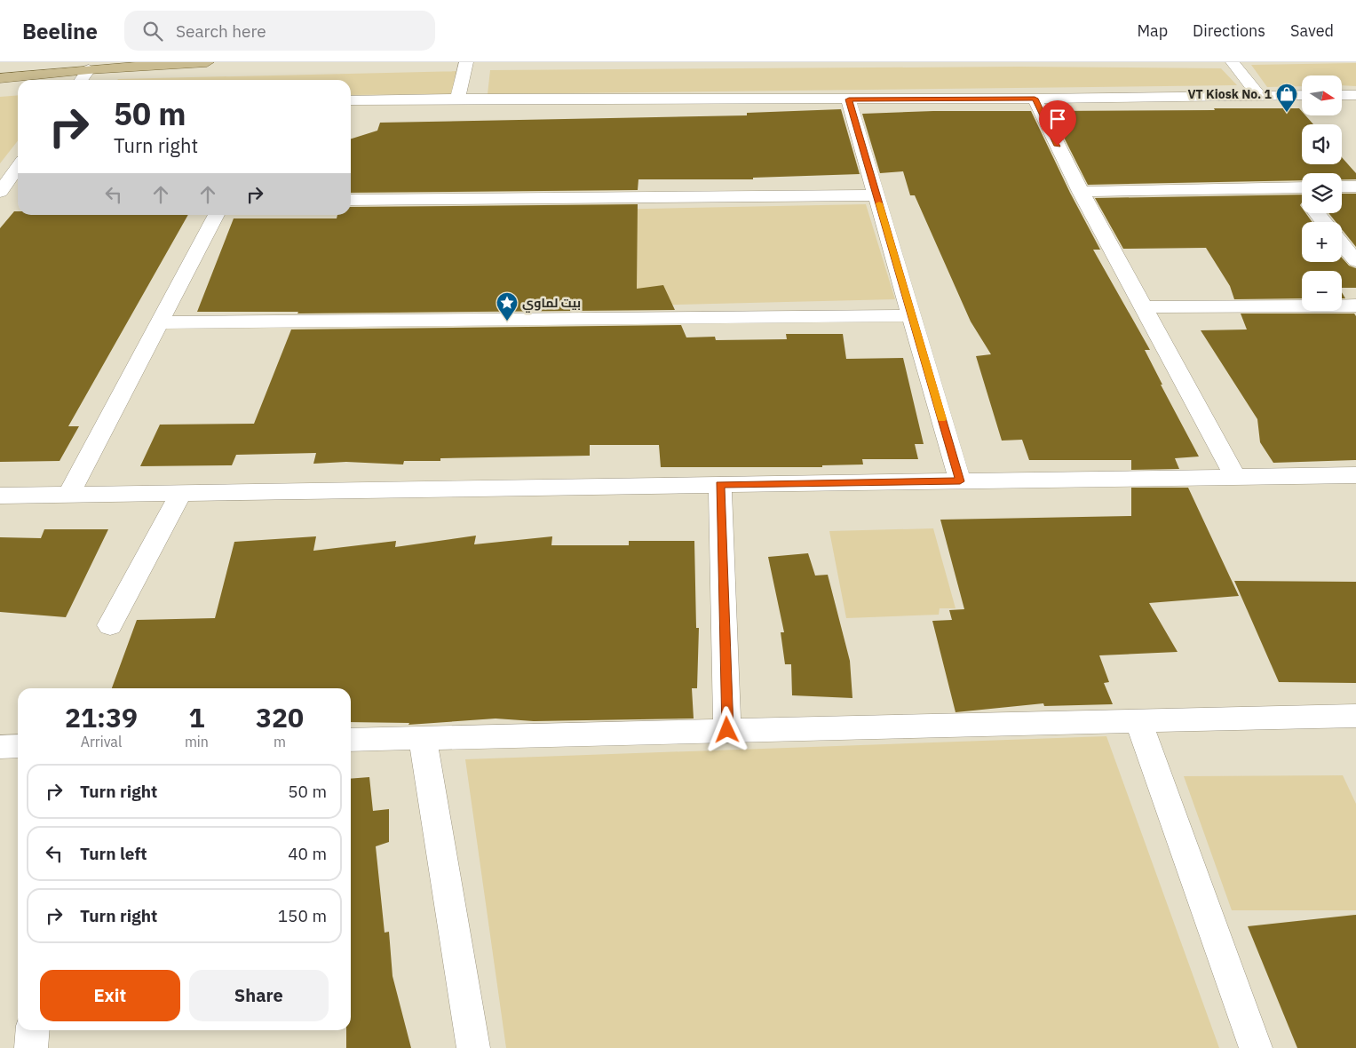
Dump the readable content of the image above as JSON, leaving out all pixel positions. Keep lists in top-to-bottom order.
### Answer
{
  "places": {
    "shop": ["VT Kiosk No. 1"],
    "place": ["بيت لماوي"]
  },
  "north": "right",
  "page": {
    "header": "Beeline",
    "search": "Search here",
    "nav": ["Map", "Directions", "Saved"],
    "map_buttons": ["+", "−"],
    "turn": ["50 m", "Turn right"],
    "eta": [
      "21:39",
      "Arrival",
      "1",
      "min",
      "320",
      "m"
    ],
    "list": [
      {
        "name": "Turn right",
        "value": "50 m"
      },
      {
        "name": "Turn left",
        "value": "40 m"
      },
      {
        "name": "Turn right",
        "value": "150 m"
      }
    ],
    "buttons": ["Exit", "Share"]
  }
}
